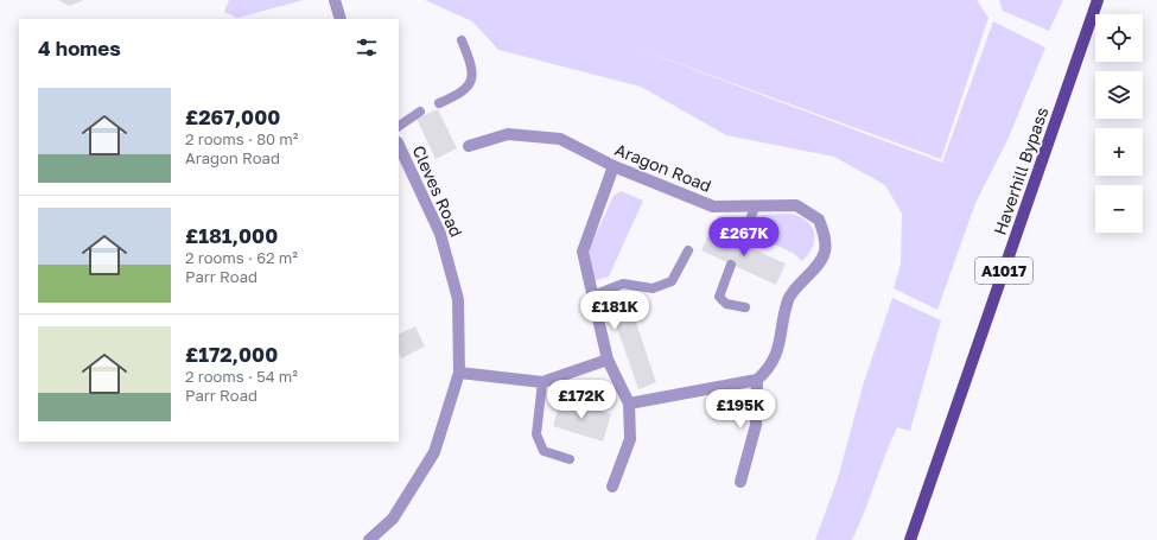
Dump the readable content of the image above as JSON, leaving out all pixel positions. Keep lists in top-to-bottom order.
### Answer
{
  "streets": {
    "main road": ["Haverhill Bypass", "A1017"],
    "street": ["Aragon Road", "Cleves Road"]
  },
  "page": {
    "map_buttons": ["+", "−"],
    "heading": "4 homes",
    "list": [
      {
        "name": "£267,000",
        "note": "2 rooms · 80 m² · Aragon Road"
      },
      {
        "name": "£181,000",
        "note": "2 rooms · 62 m² · Parr Road"
      },
      {
        "name": "£172,000",
        "note": "2 rooms · 54 m² · Parr Road"
      }
    ],
    "price": [
      "£267K",
      "£181K",
      "£172K",
      "£195K"
    ]
  }
}
